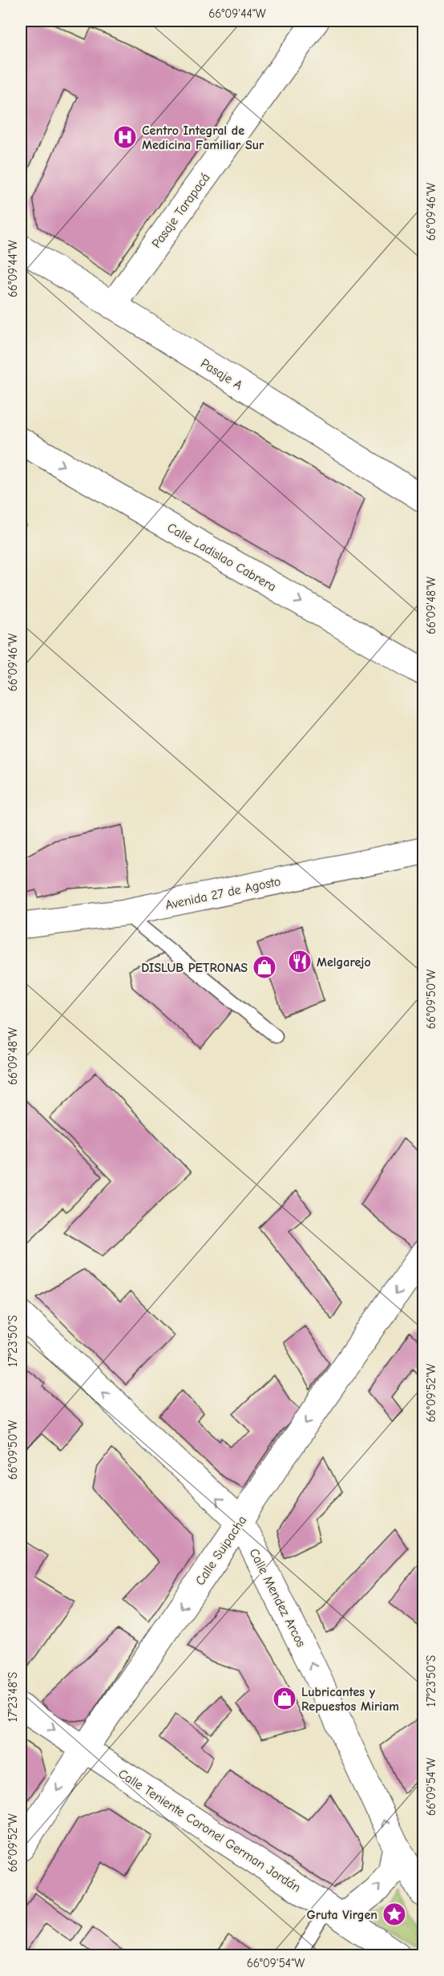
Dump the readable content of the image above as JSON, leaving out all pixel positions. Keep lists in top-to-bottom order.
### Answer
{
  "streets": {
    "street": [
      "Pasaje Tarapacá",
      "Pasaje A",
      "Calle Ladislao Cabrera",
      "Avenida 27 de Agosto",
      "Calle Suipacha",
      "Calle Mendez Arcos",
      "Calle Teniente Coronel German Jordán"
    ]
  },
  "crossings": [
    ["Pasaje Tarapacá", "Pasaje A"],
    ["Calle Suipacha", "Calle Mendez Arcos"],
    ["Calle Suipacha", "Calle Teniente Coronel German Jordán"]
  ],
  "one_way": ["Calle Ladislao Cabrera", "Calle Suipacha", "Calle Mendez Arcos"],
  "places": {
    "hospital": ["Centro Integral de Medicina Familiar Sur"],
    "restaurant": ["Melgarejo"],
    "shop": ["DISLUB PETRONAS", "Lubricantes y Repuestos Miriam"],
    "place": ["Gruta Virgen"]
  },
  "coordinates": [
    "66°09'44\"W",
    "66°09'46\"W",
    "66°09'48\"W",
    "66°09'50\"W",
    "17°23'50\"S",
    "66°09'52\"W",
    "17°23'48\"S",
    "66°09'54\"W"
  ]
}
